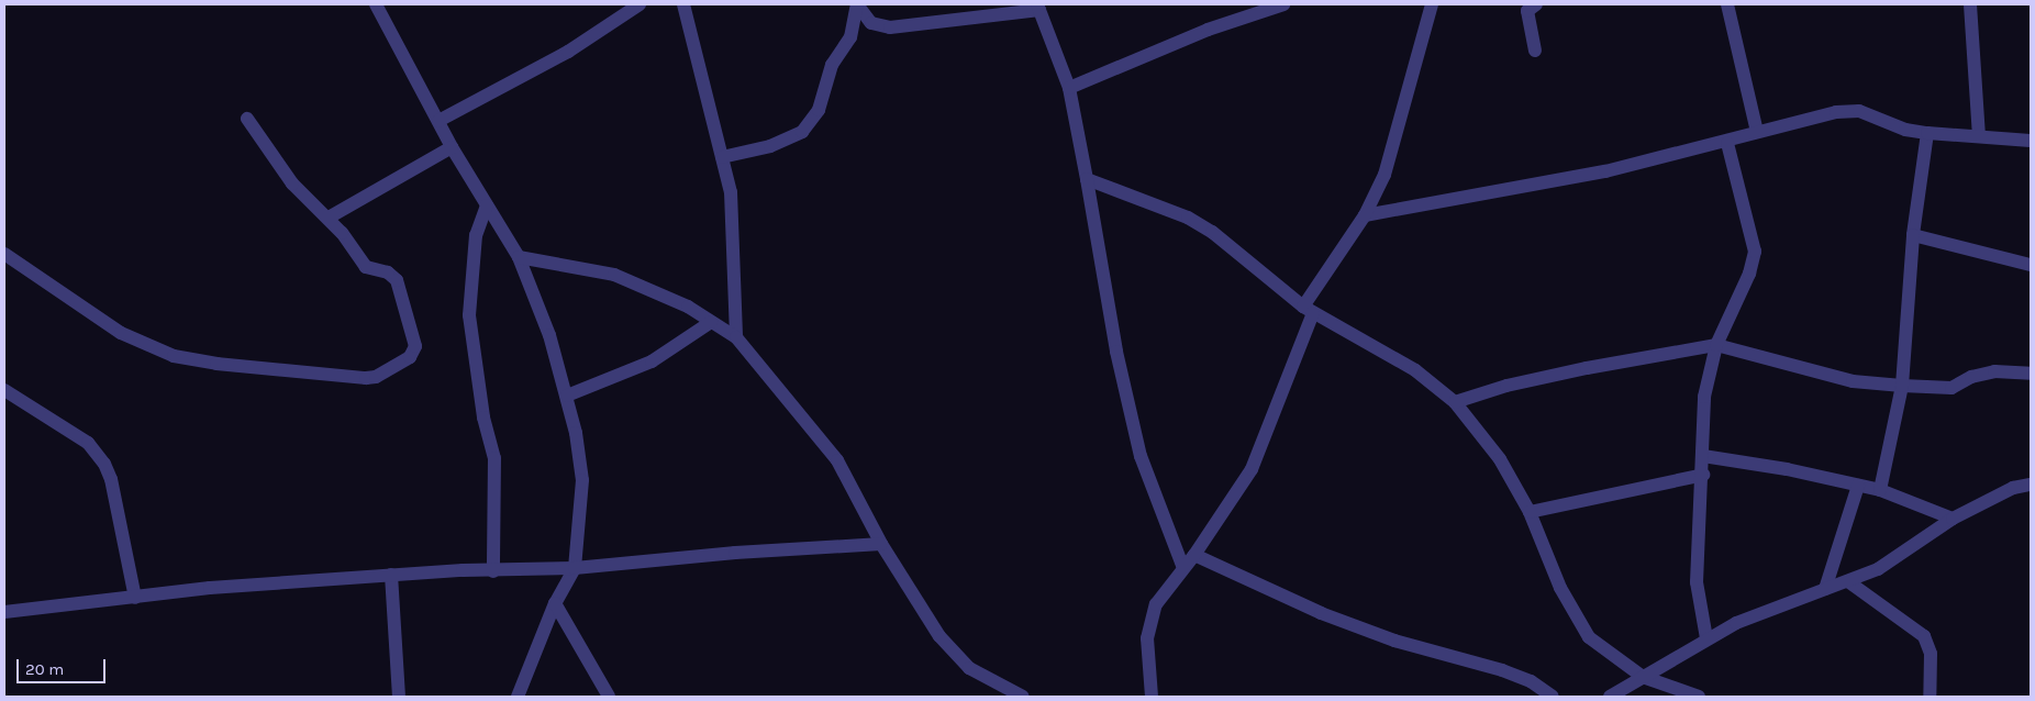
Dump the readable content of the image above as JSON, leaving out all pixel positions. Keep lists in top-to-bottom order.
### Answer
{
  "scale_bar": "20 m"
}
